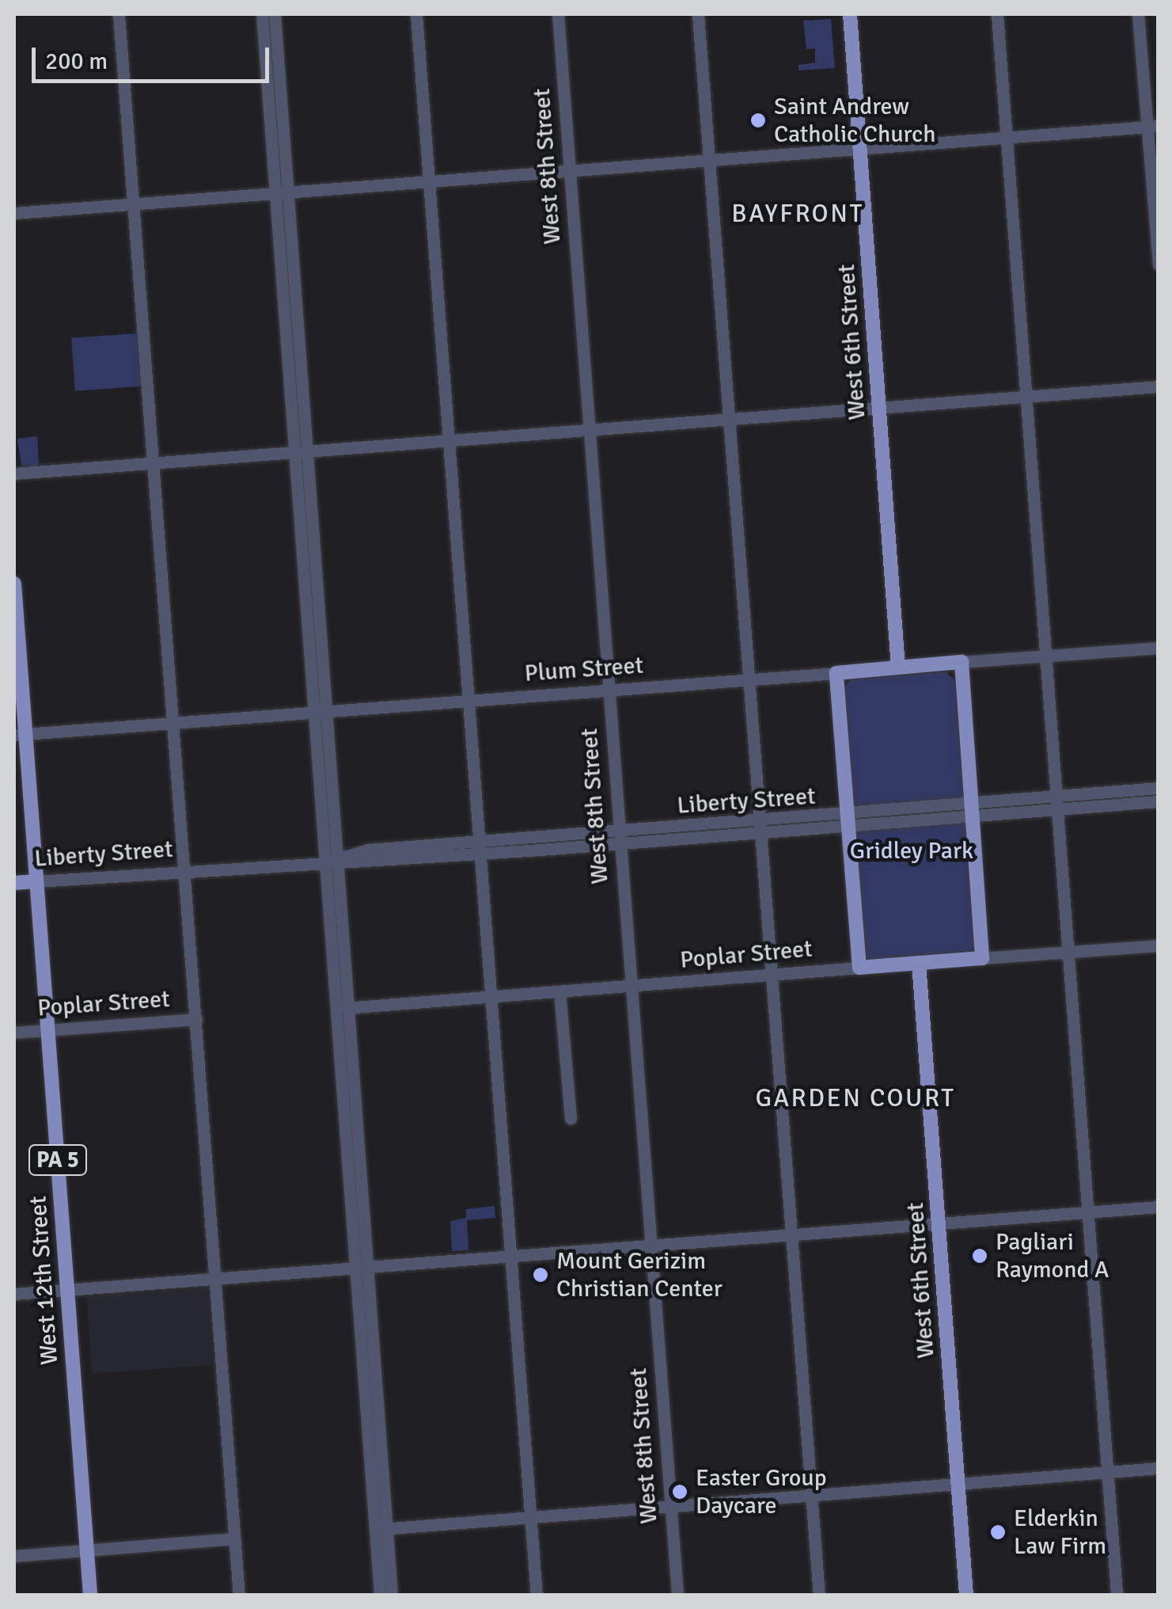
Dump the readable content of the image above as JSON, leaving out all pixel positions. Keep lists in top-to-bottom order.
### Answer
{
  "streets": {
    "main road": [
      "West 6th Street",
      "Plum Street",
      "Liberty Street",
      "Poplar Street",
      "PA 5",
      "West 12th Street"
    ],
    "street": ["West 8th Street"]
  },
  "crossings": [
    ["West 8th Street", "Plum Street"],
    ["West 8th Street", "Liberty Street"],
    ["West 8th Street", "Poplar Street"],
    ["West 6th Street", "Plum Street"],
    ["West 6th Street", "Poplar Street"],
    ["Plum Street", "West 12th Street"],
    ["Liberty Street", "West 12th Street"],
    ["Poplar Street", "West 12th Street"]
  ],
  "districts": ["BAYFRONT", "GARDEN COURT"],
  "parks": ["Gridley Park"],
  "places": [
    "Saint Andrew Catholic Church",
    "Pagliari Raymond A",
    "Mount Gerizim Christian Center",
    "Easter Group Daycare",
    "Elderkin Law Firm"
  ],
  "scale_bar": "200 m"
}
